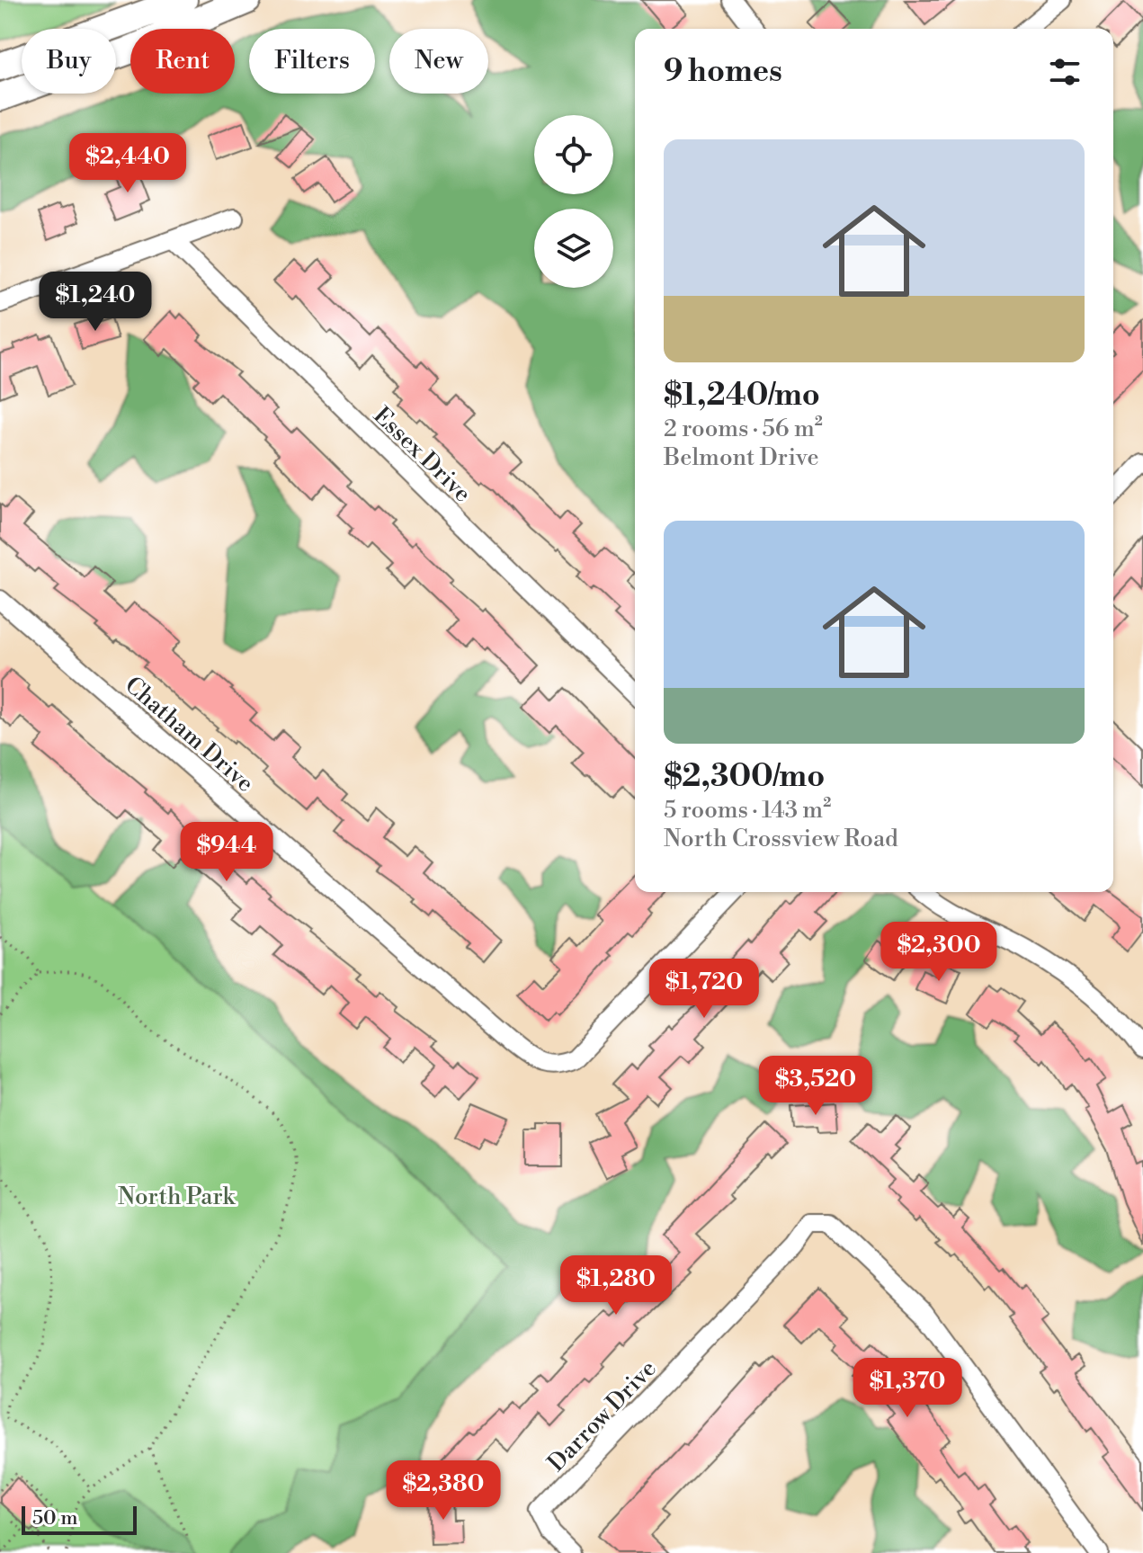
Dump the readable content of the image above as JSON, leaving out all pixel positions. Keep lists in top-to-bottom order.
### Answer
{
  "streets": {
    "street": ["Essex Drive", "Chatham Drive", "Darrow Drive"]
  },
  "parks": ["North Park"],
  "scale_bar": "50 m",
  "page": {
    "chip": [
      "Buy",
      "Rent",
      "Filters",
      "New"
    ],
    "heading": "9 homes",
    "list": [
      {
        "name": "$1,240/mo",
        "note": "2 rooms · 56 m² · Belmont Drive"
      },
      {
        "name": "$2,300/mo",
        "note": "5 rooms · 143 m² · North Crossview Road"
      }
    ],
    "price": [
      "$2,440",
      "$1,240",
      "$944",
      "$2,300",
      "$1,720",
      "$3,520",
      "$1,280",
      "$1,370",
      "$2,380"
    ],
    "scale": "50 m"
  }
}
